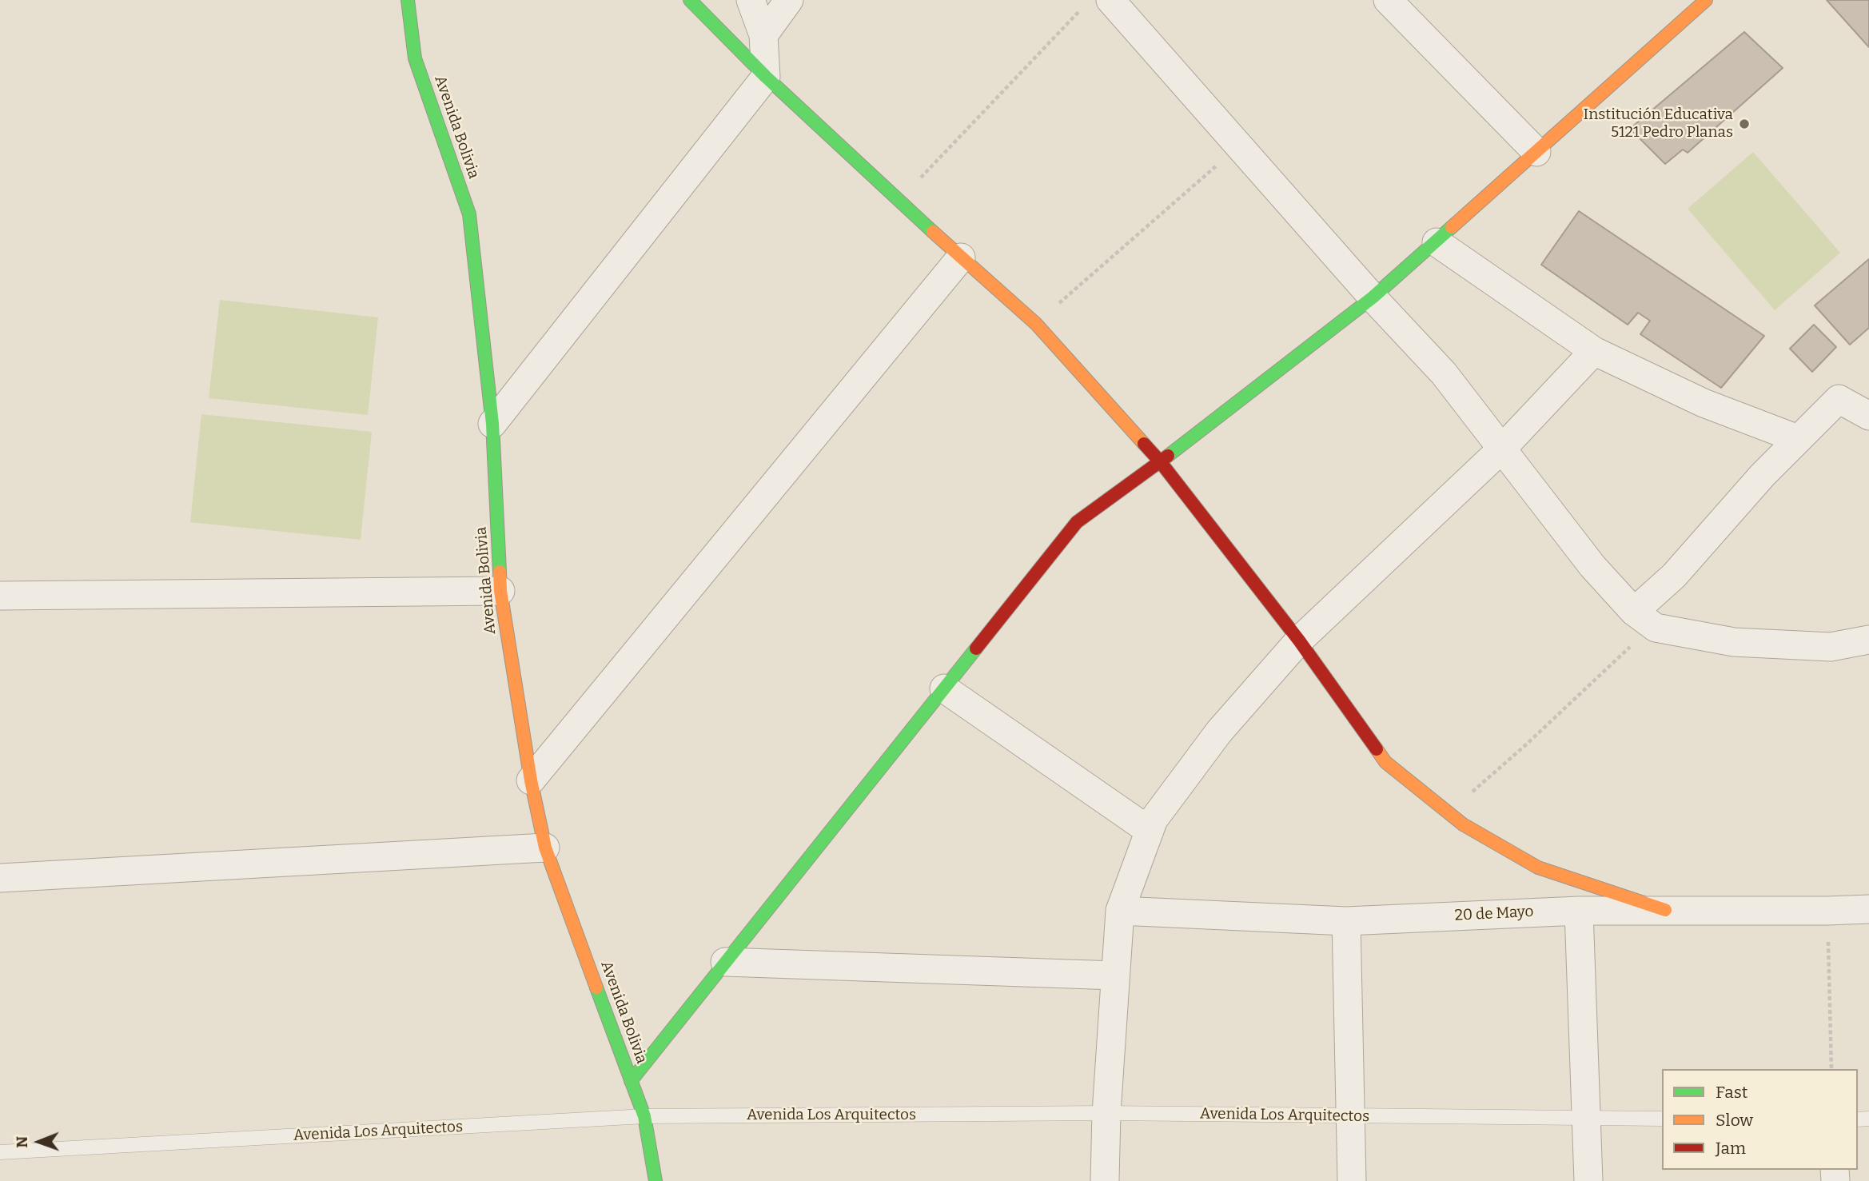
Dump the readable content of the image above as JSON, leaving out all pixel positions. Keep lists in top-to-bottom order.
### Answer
{
  "streets": {
    "street": ["Avenida Bolivia", "20 de Mayo"],
    "lane": ["Avenida Los Arquitectos"]
  },
  "crossings": [
    ["Avenida Bolivia", "Avenida Los Arquitectos"]
  ],
  "places": ["Institución Educativa 5121 Pedro Planas"],
  "legend": ["Fast", "Slow", "Jam"],
  "north": "left"
}
